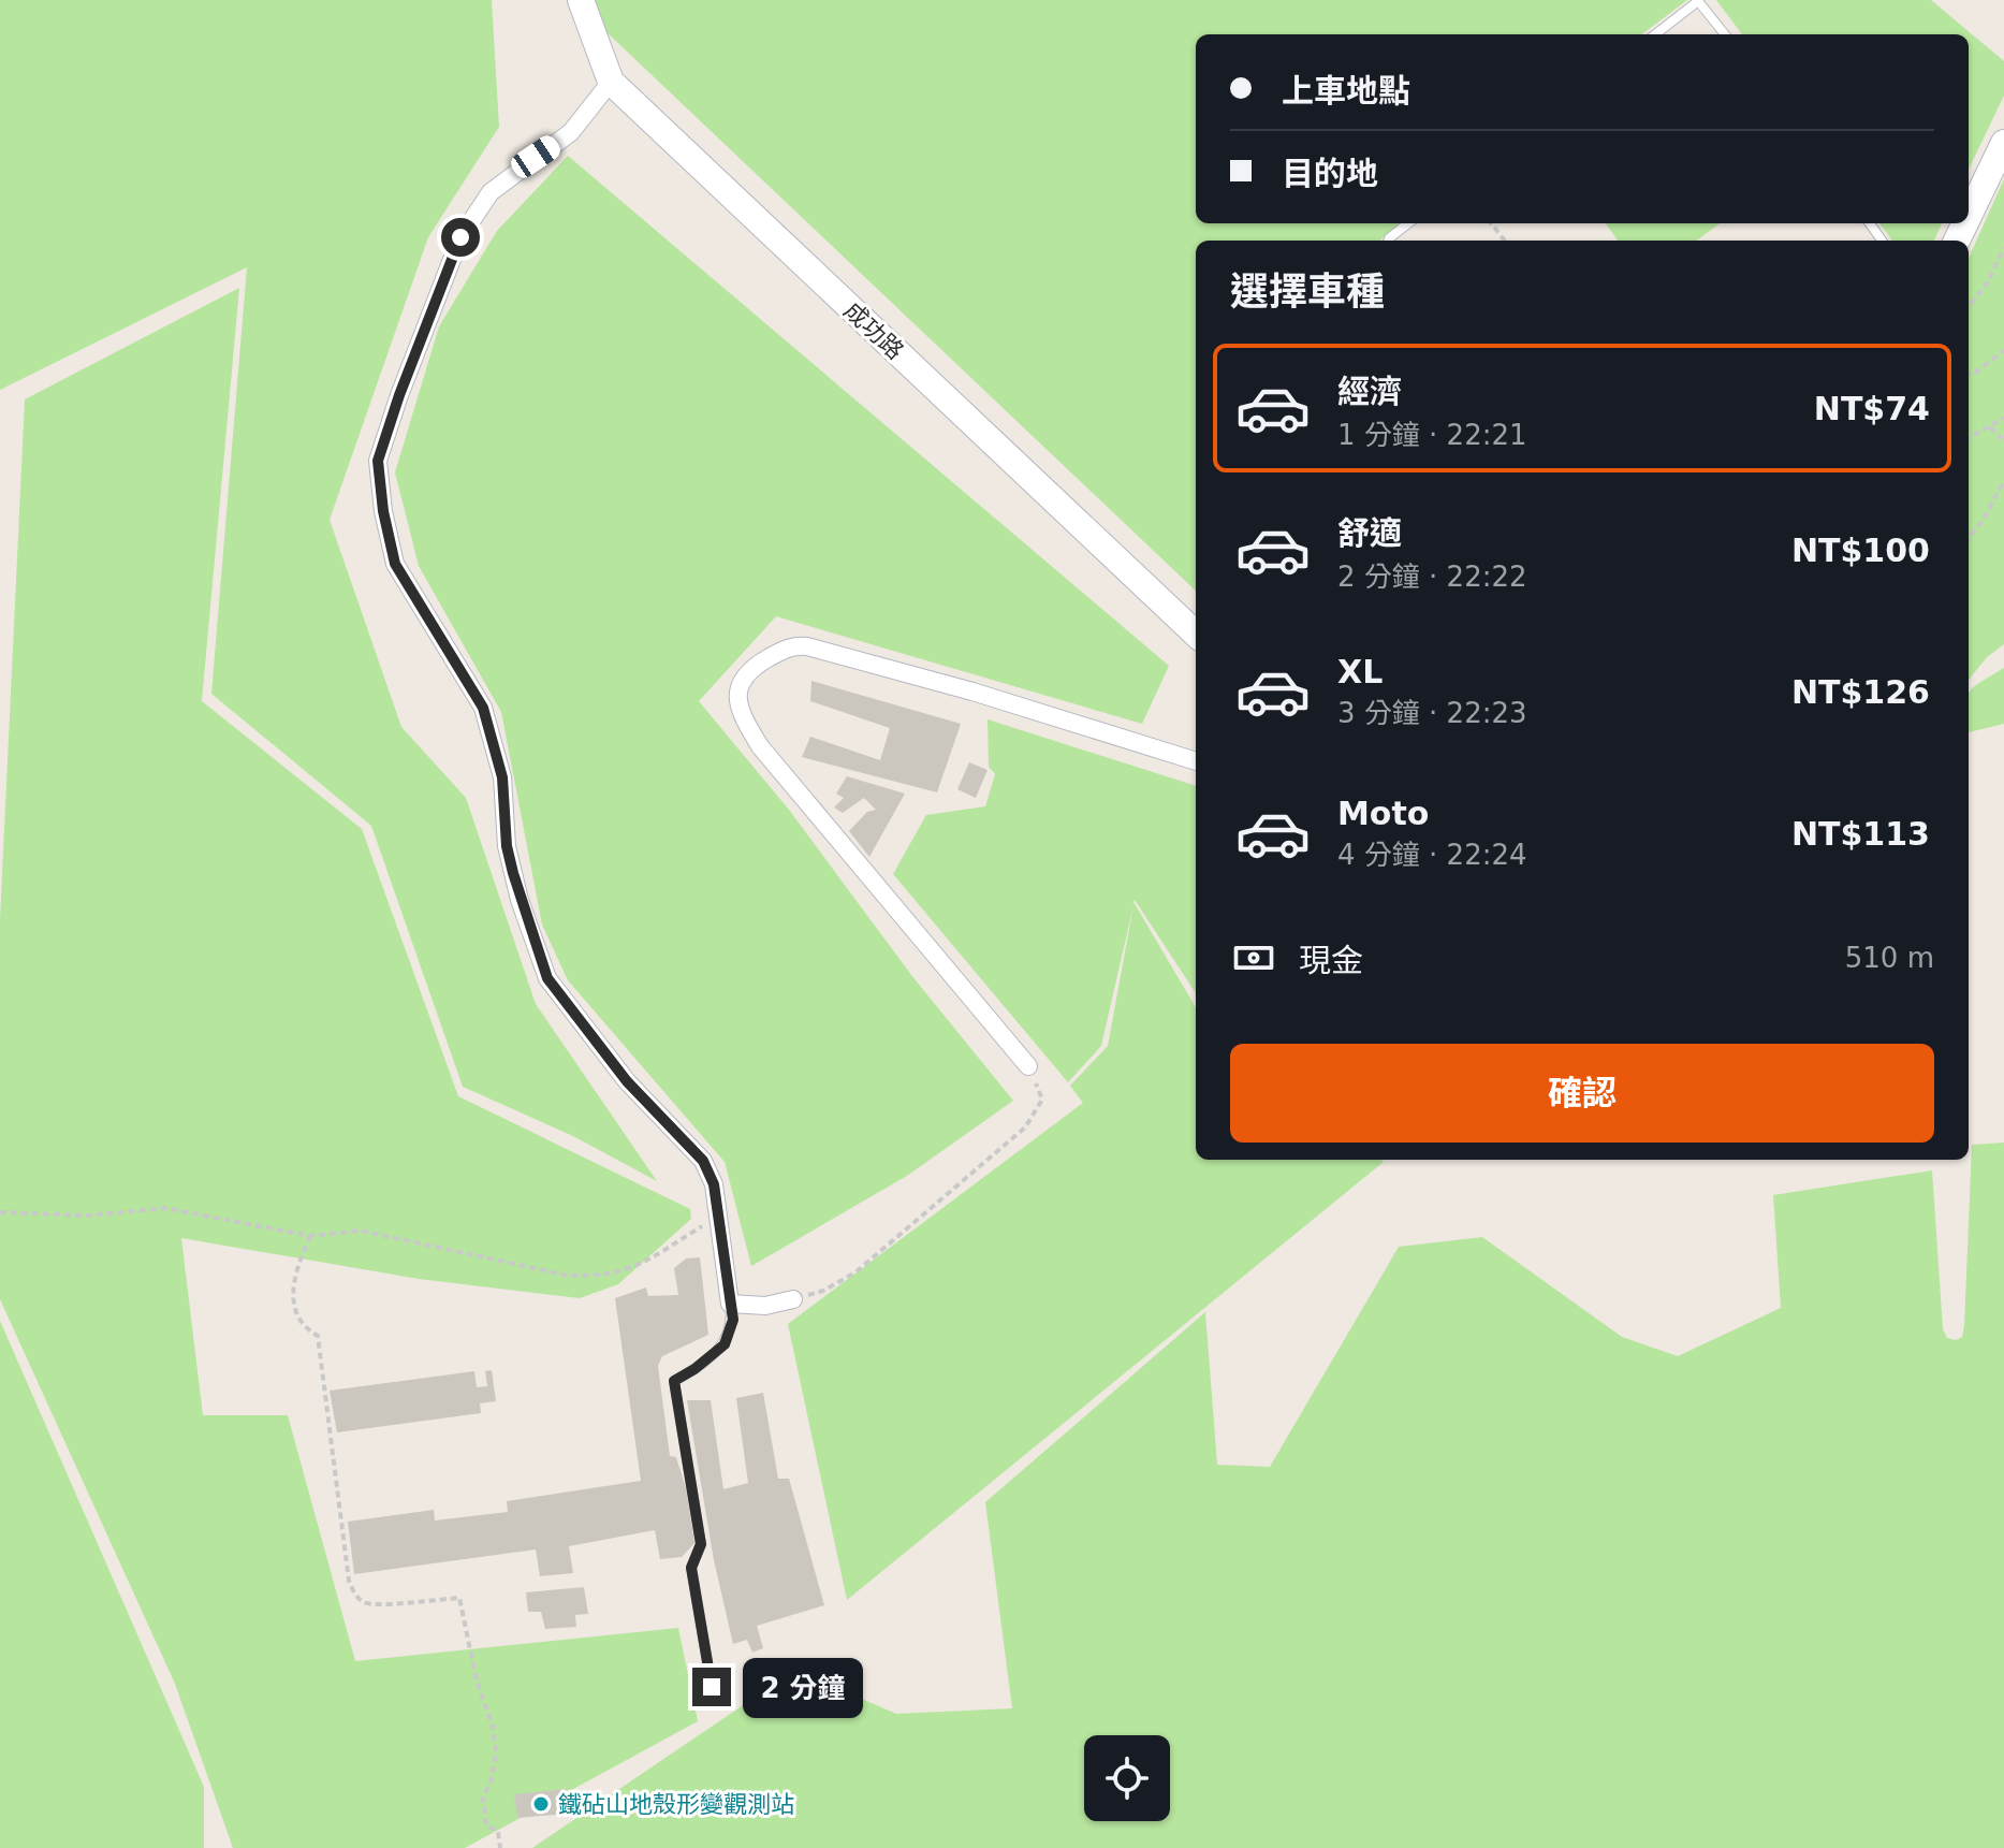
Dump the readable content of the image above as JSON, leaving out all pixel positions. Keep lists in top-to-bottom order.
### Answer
{
  "streets": {
    "street": ["成功路"]
  },
  "places": ["鐵砧山地殼形變觀測站"],
  "page": {
    "banner": ["上車地點", "目的地"],
    "heading": "選擇車種",
    "list": [
      {
        "name": "經濟",
        "note": "1 分鐘 · 22:21",
        "value": "NT$74"
      },
      {
        "name": "舒適",
        "note": "2 分鐘 · 22:22",
        "value": "NT$100"
      },
      {
        "name": "XL",
        "note": "3 分鐘 · 22:23",
        "value": "NT$126"
      },
      {
        "name": "Moto",
        "note": "4 分鐘 · 22:24",
        "value": "NT$113"
      }
    ],
    "pay": ["現金", "510 m"],
    "buttons": "確認",
    "bubble": "2 分鐘"
  }
}
